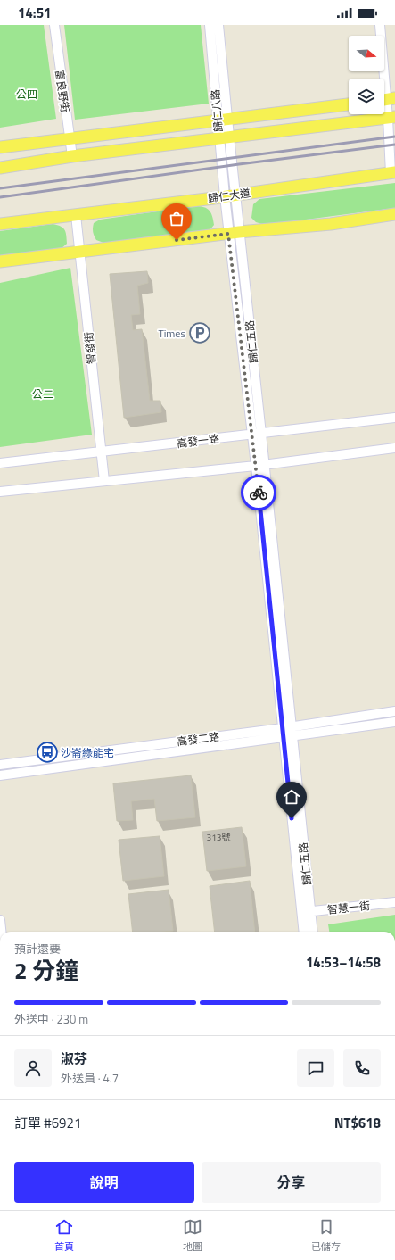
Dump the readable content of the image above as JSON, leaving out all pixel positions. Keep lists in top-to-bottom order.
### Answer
{
  "streets": {
    "main road": ["歸仁大道"],
    "street": [
      "富良野街",
      "歸仁八路",
      "歸仁五路",
      "智發街",
      "高發一路",
      "高發二路",
      "智慧一街"
    ]
  },
  "crossings": [
    ["歸仁八路", "歸仁大道"],
    ["歸仁八路", "歸仁五路"],
    ["歸仁大道", "歸仁五路"],
    ["歸仁大道", "智發街"],
    ["歸仁五路", "高發一路"],
    ["歸仁五路", "高發二路"],
    ["歸仁五路", "智慧一街"],
    ["智發街", "高發一路"]
  ],
  "parks": ["公四", "公二"],
  "places": {
    "parking": ["Times"],
    "bus stop": ["沙崙綠能宅"]
  },
  "house_numbers": ["313號"],
  "north": "right",
  "page": {
    "status": "14:51",
    "heading": ["2 分鐘", "預計還要", "14:53–14:58"],
    "panel": [
      "淑芬",
      "外送員 · 4.7",
      "訂單 #6921",
      "NT$618"
    ],
    "bar": "外送中 · 230 m",
    "buttons": ["說明", "分享"],
    "tabs": ["首頁", "地圖", "已儲存"]
  }
}
